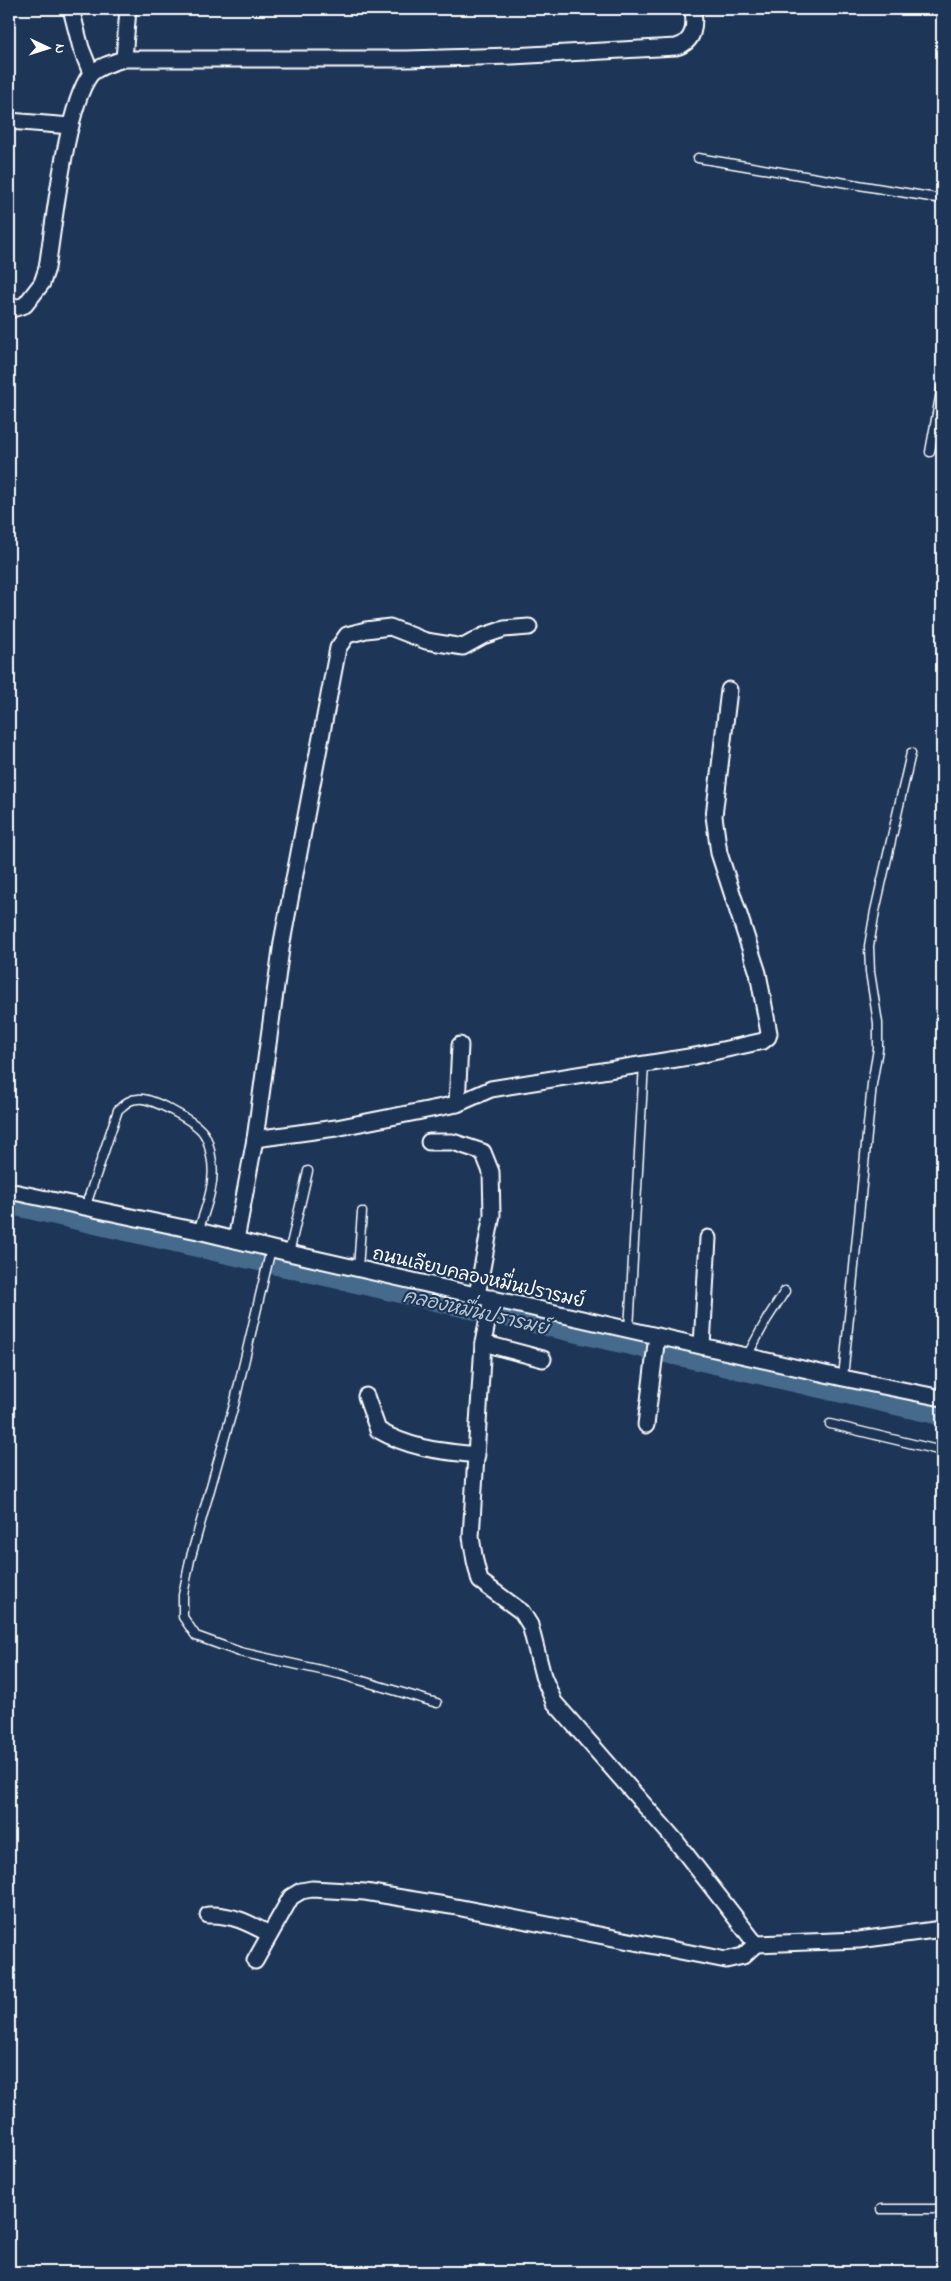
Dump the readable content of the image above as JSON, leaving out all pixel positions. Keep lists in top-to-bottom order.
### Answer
{
  "streets": {
    "street": ["ถนนเลียบคลองหมื่นปรารมย์"]
  },
  "water": ["คลองหมื่นปรารมย์"],
  "north": "right"
}
